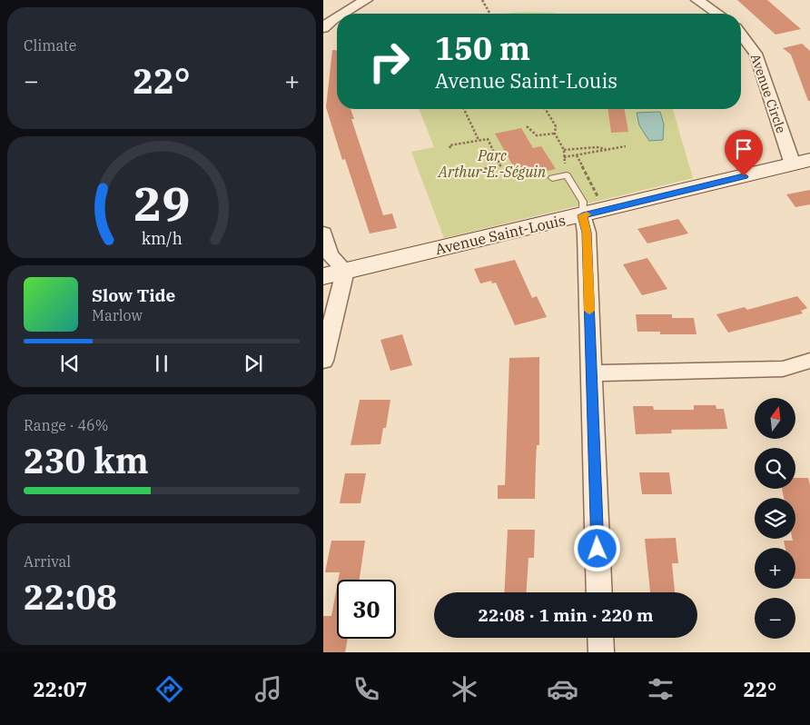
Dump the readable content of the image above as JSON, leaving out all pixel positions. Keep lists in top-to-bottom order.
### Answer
{
  "streets": {
    "street": ["Avenue Circle", "Avenue Saint-Louis"]
  },
  "crossings": [
    ["Avenue Circle", "Avenue Saint-Louis"]
  ],
  "parks": ["Parc Arthur-E.-Séguin"],
  "north": "top",
  "page": {
    "tile": [
      "Climate",
      ["Range · 46%", "230 km"],
      ["Arrival", "22:08"]
    ],
    "turn": ["150 m", "Avenue Saint-Louis"],
    "heat": ["−", "22°", "+"],
    "song": ["Slow Tide", "Marlow"],
    "map_buttons": ["+", "−"],
    "limit": "30",
    "trip": "22:08 · 1 min · 220 m",
    "tabs": ["22:07", "22°"],
    "gauge": ["29", "km/h"]
  }
}
